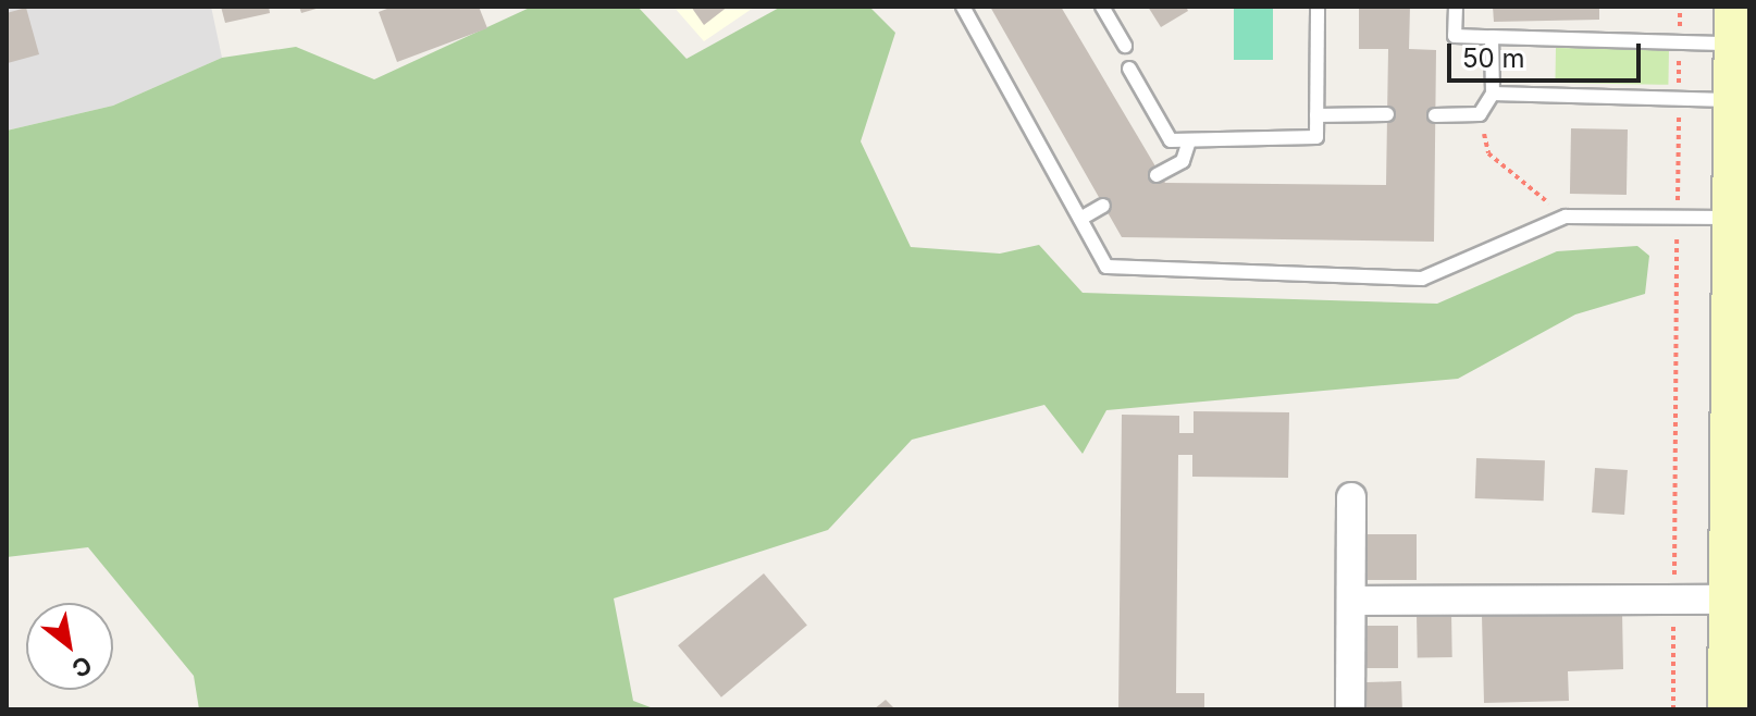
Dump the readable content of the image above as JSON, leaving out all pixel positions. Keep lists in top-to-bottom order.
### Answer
{
  "scale_bar": "50 m",
  "north": "bottom right"
}
